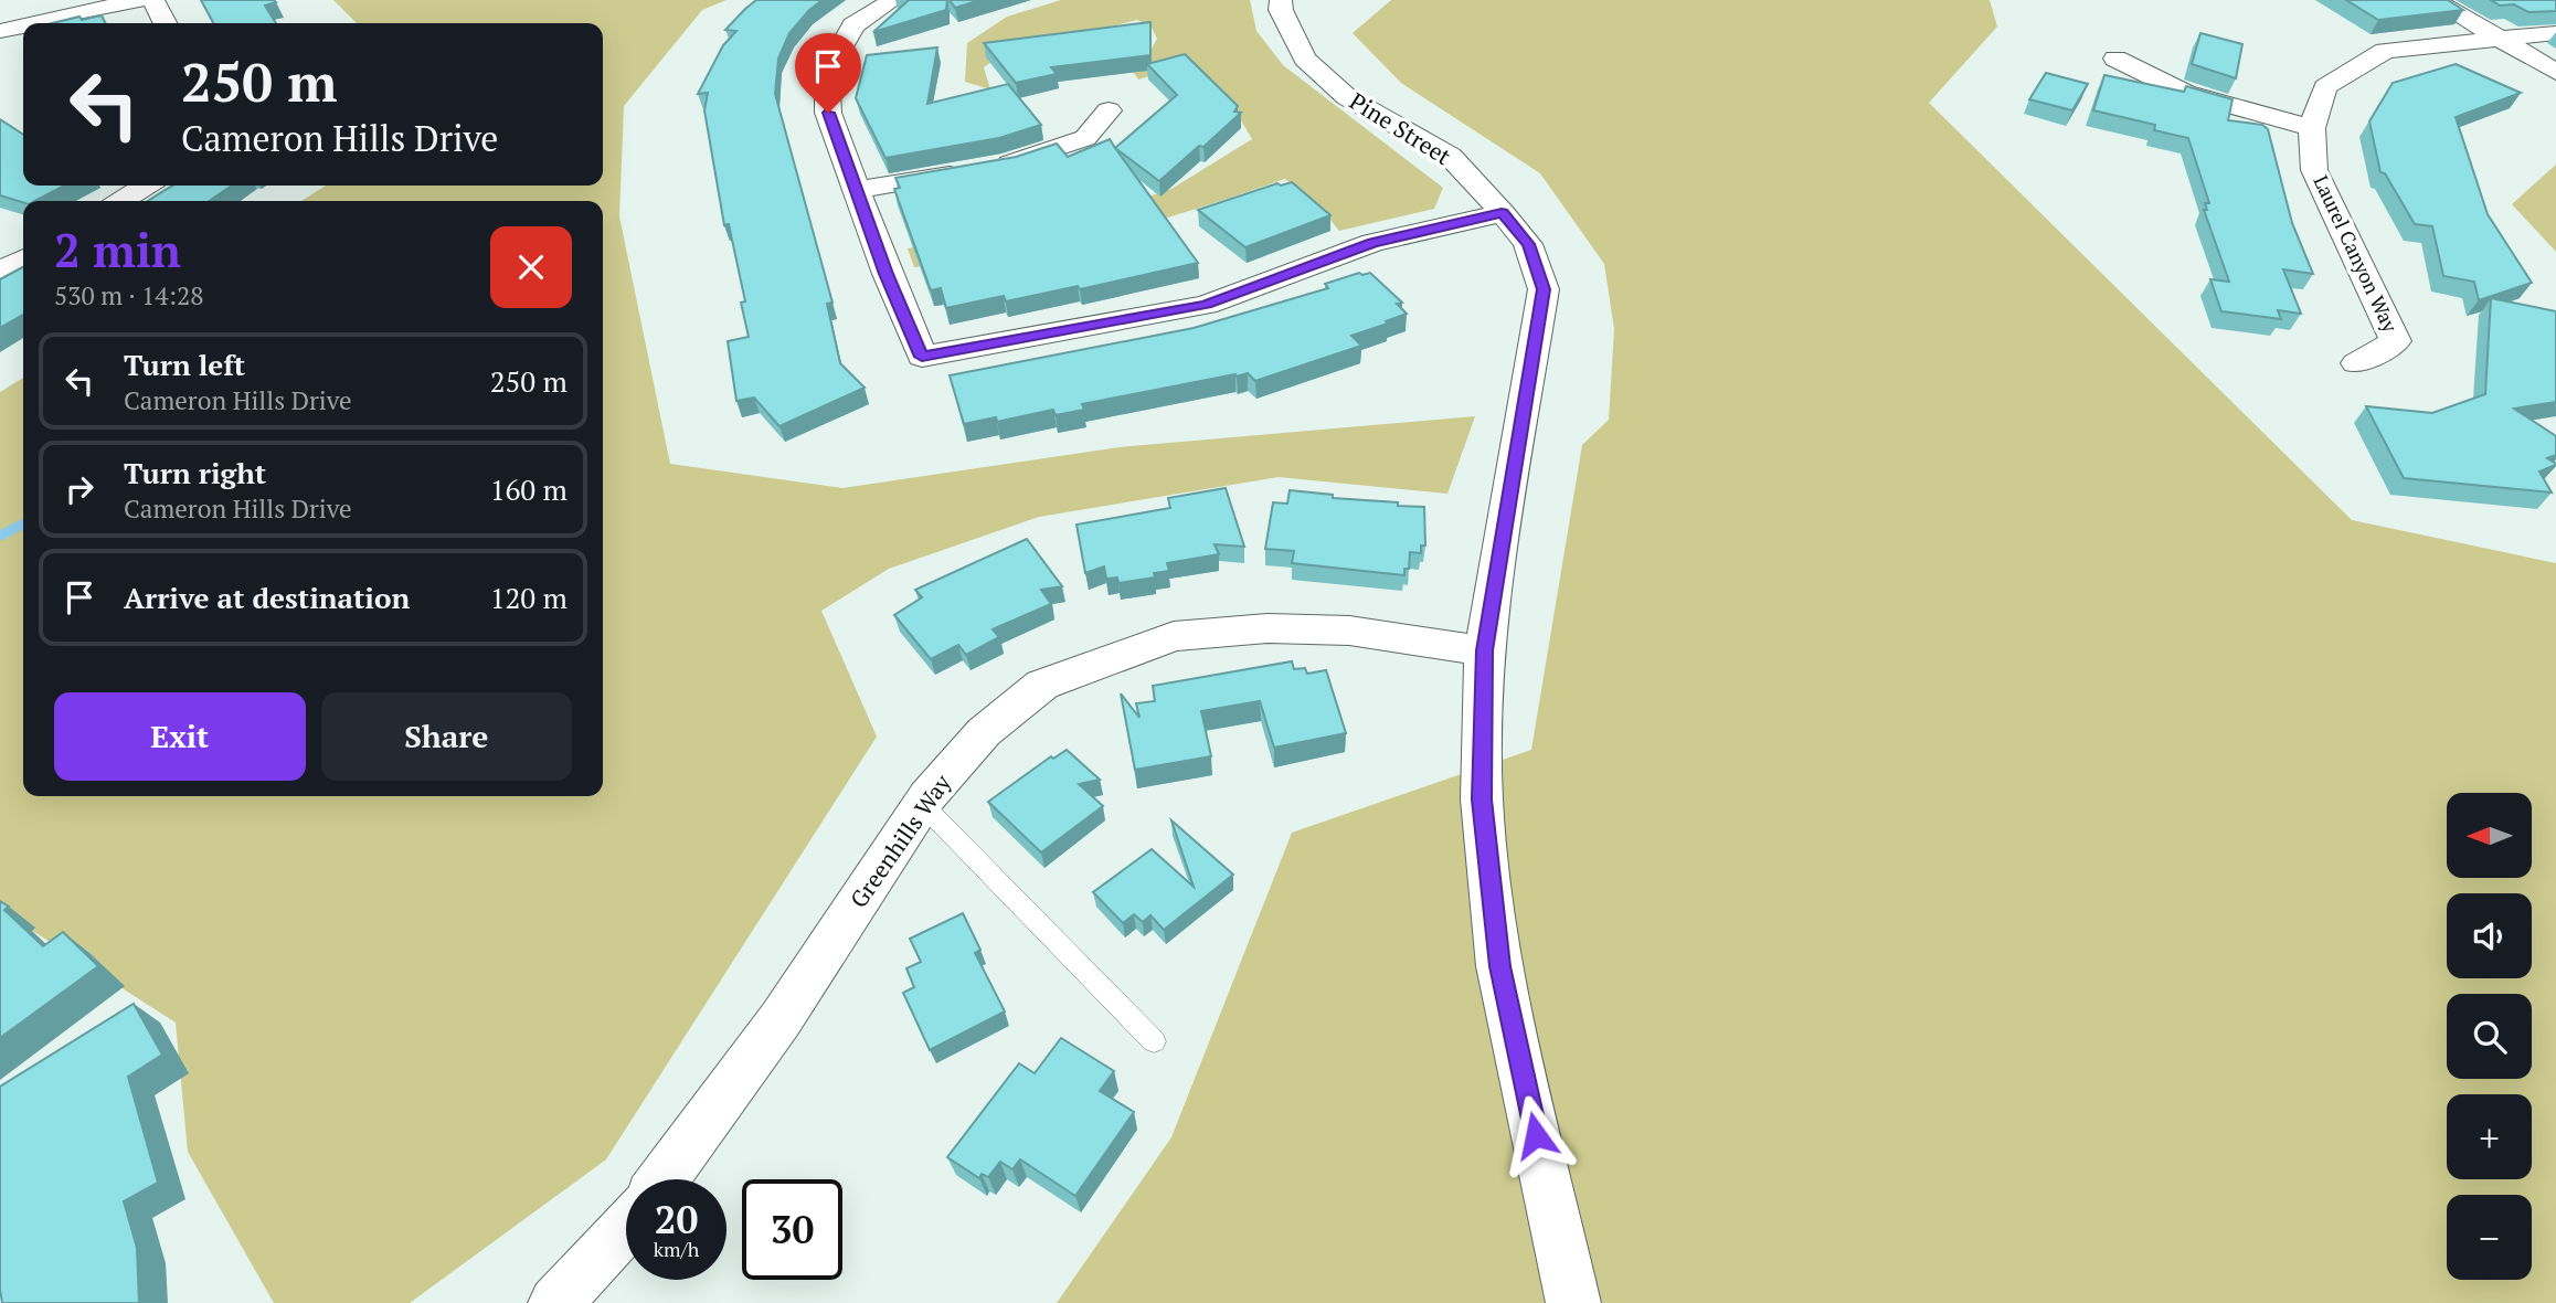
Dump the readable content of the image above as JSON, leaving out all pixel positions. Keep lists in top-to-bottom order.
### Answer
{
  "streets": {
    "street": ["Pine Street", "Laurel Canyon Way", "Greenhills Way"]
  },
  "crossings": [
    ["Pine Street", "Greenhills Way"]
  ],
  "north": "left",
  "page": {
    "turn": ["250 m", "Cameron Hills Drive"],
    "heading": ["2 min", "530 m · 14:28"],
    "list": [
      {
        "name": "Turn left",
        "note": "Cameron Hills Drive",
        "value": "250 m"
      },
      {
        "name": "Turn right",
        "note": "Cameron Hills Drive",
        "value": "160 m"
      },
      {
        "name": "Arrive at destination",
        "value": "120 m"
      }
    ],
    "buttons": ["Exit", "Share"],
    "map_buttons": ["+", "−"],
    "speed": "20 km/h",
    "limit": "30"
  }
}
